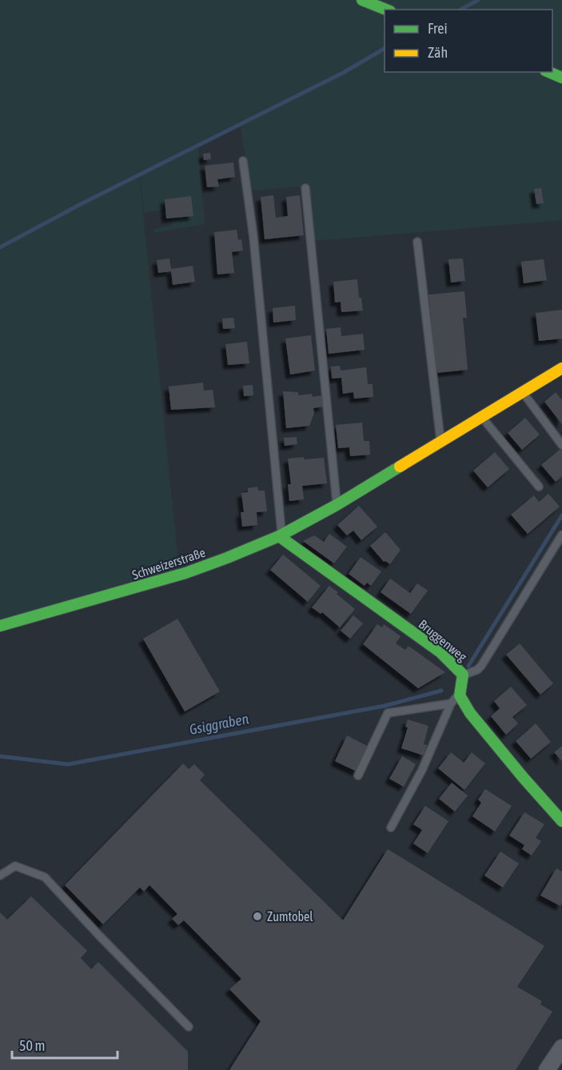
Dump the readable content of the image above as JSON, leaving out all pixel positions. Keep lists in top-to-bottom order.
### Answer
{
  "streets": {
    "street": ["Schweizerstraße", "Bruggenweg"]
  },
  "crossings": [
    ["Schweizerstraße", "Bruggenweg"]
  ],
  "water": ["Gsiggraben"],
  "places": ["Zumtobel"],
  "legend": ["Frei", "Zäh"],
  "scale_bar": "50 m"
}
